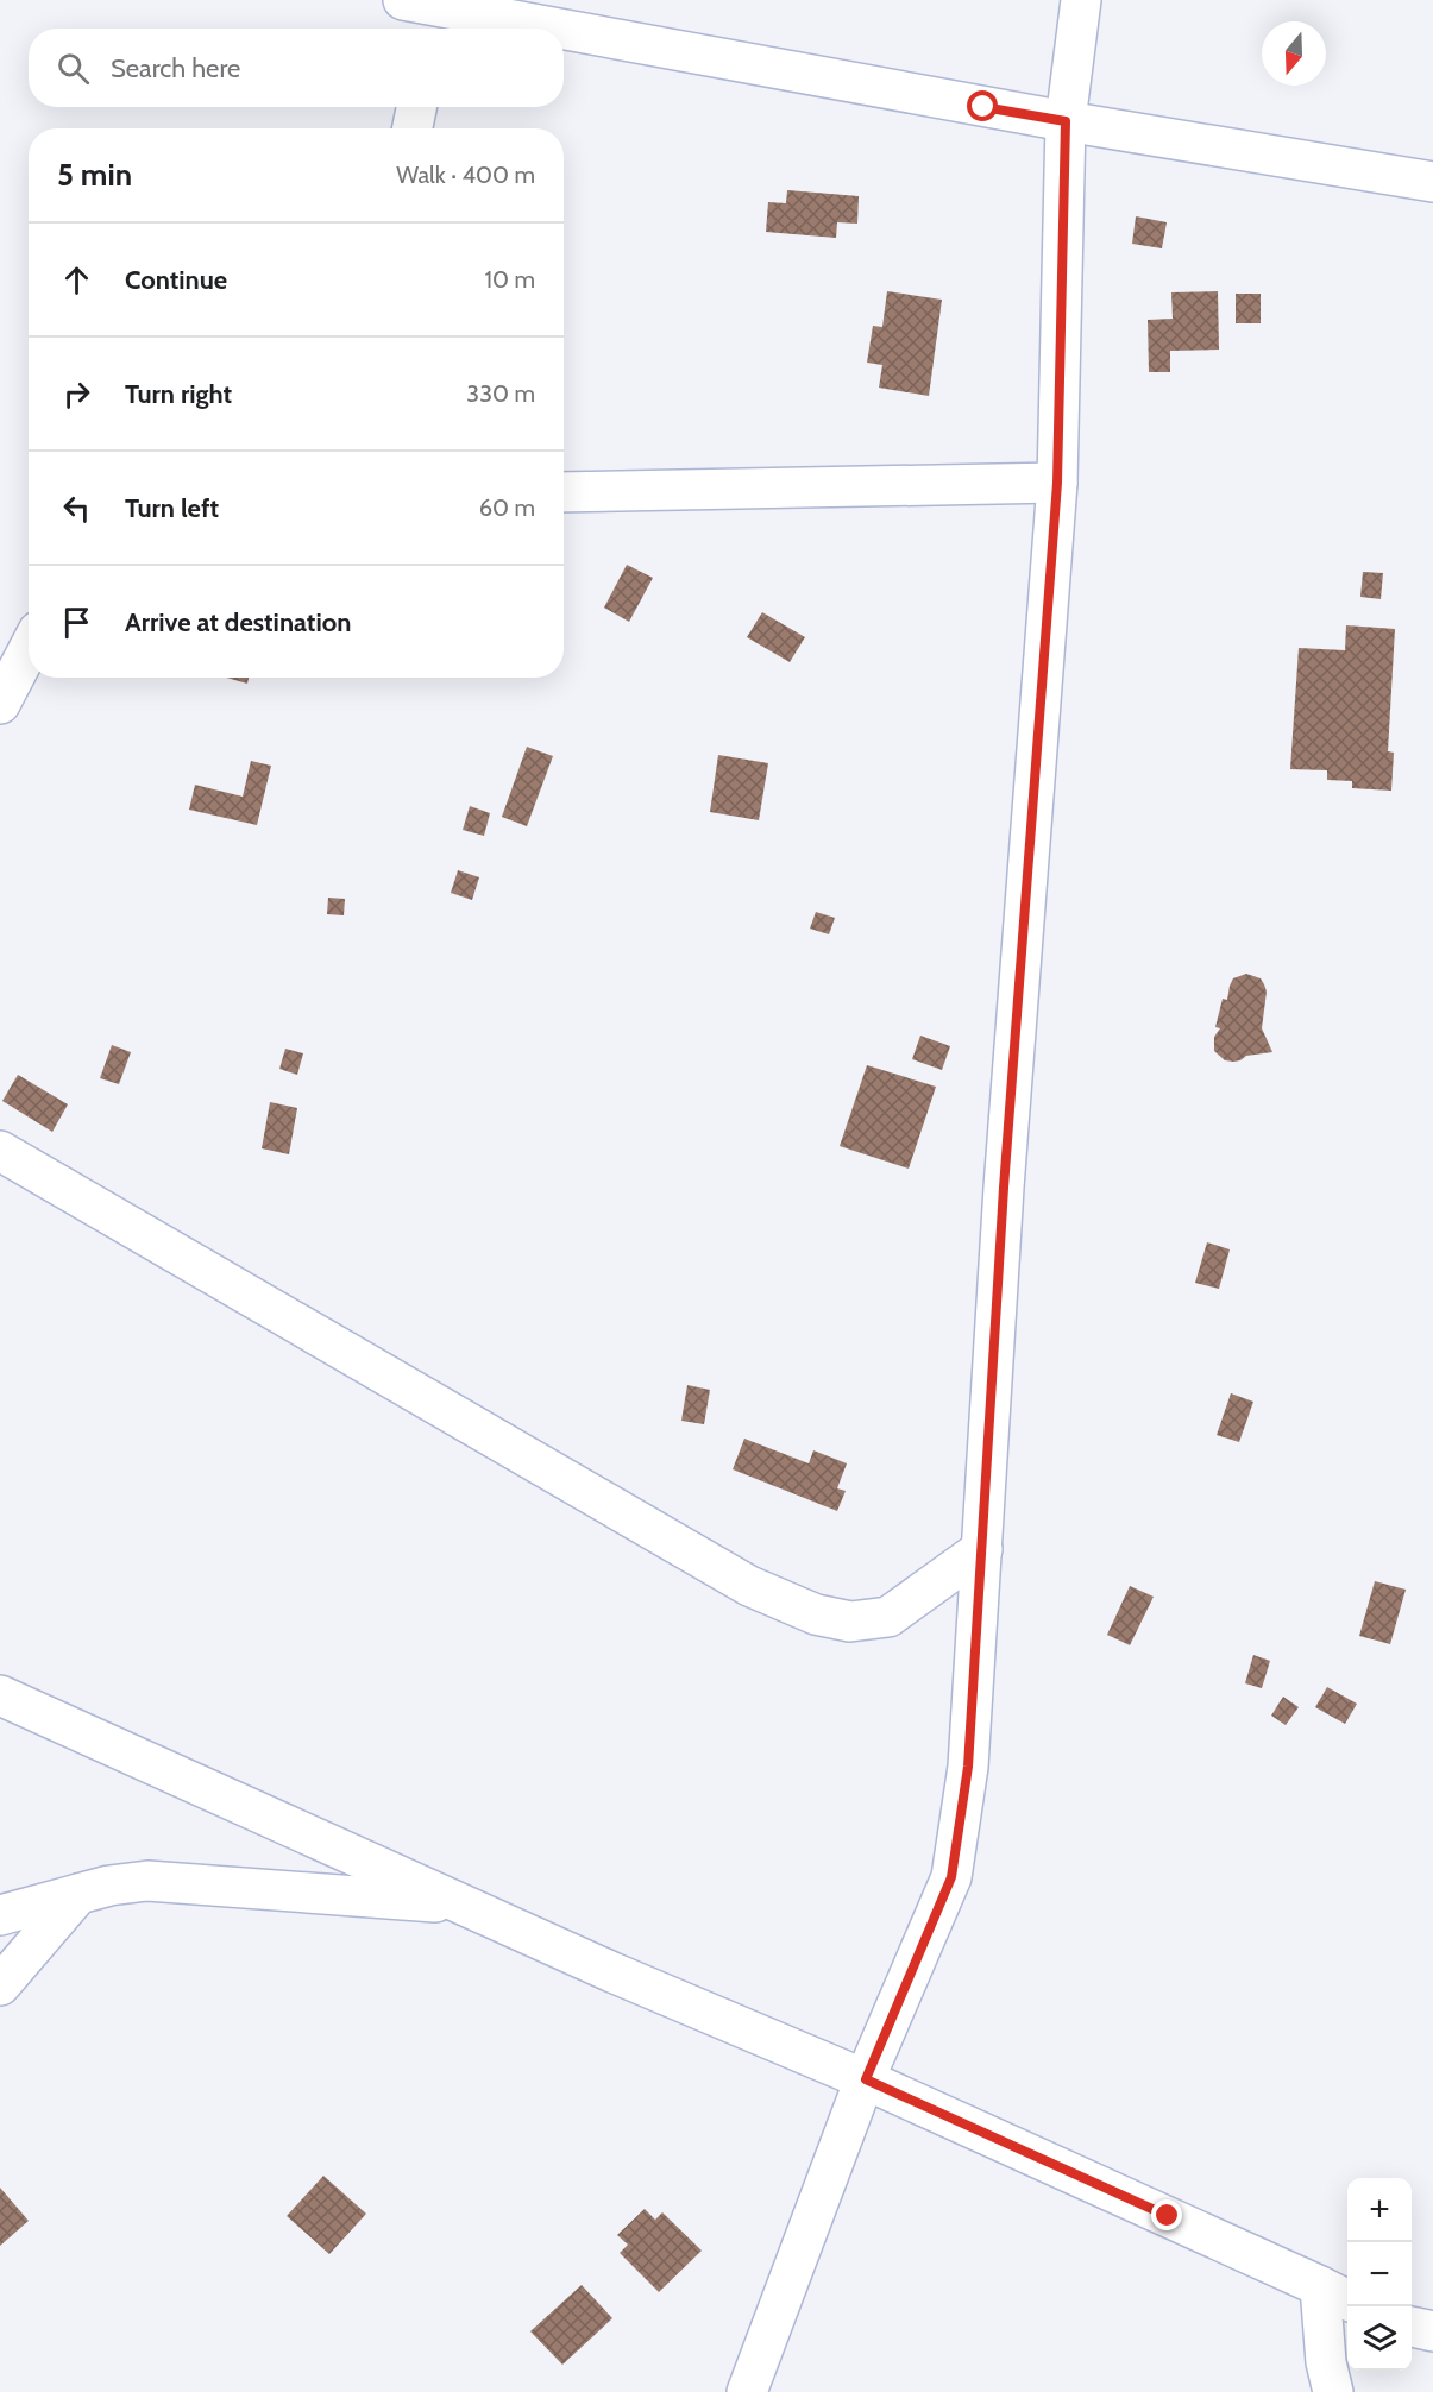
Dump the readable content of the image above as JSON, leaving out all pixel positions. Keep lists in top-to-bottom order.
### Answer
{
  "north": "bottom",
  "page": {
    "search": "Search here",
    "heading": ["5 min", "Walk · 400 m"],
    "list": [
      ["Continue", "10 m"],
      ["Turn right", "330 m"],
      ["Turn left", "60 m"],
      "Arrive at destination"
    ],
    "map_buttons": ["+", "−"]
  }
}
